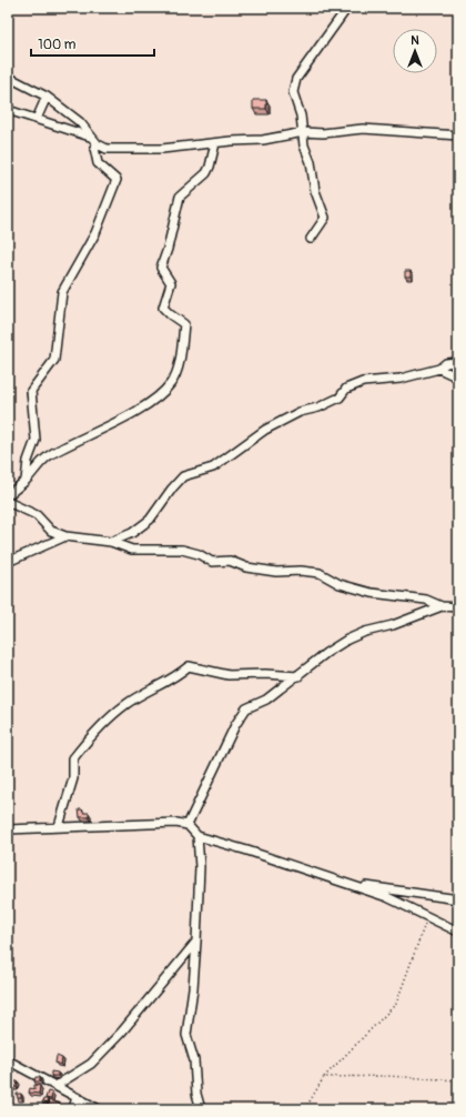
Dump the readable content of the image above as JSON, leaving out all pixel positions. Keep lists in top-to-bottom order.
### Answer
{
  "scale_bar": "100 m",
  "north": "top"
}
